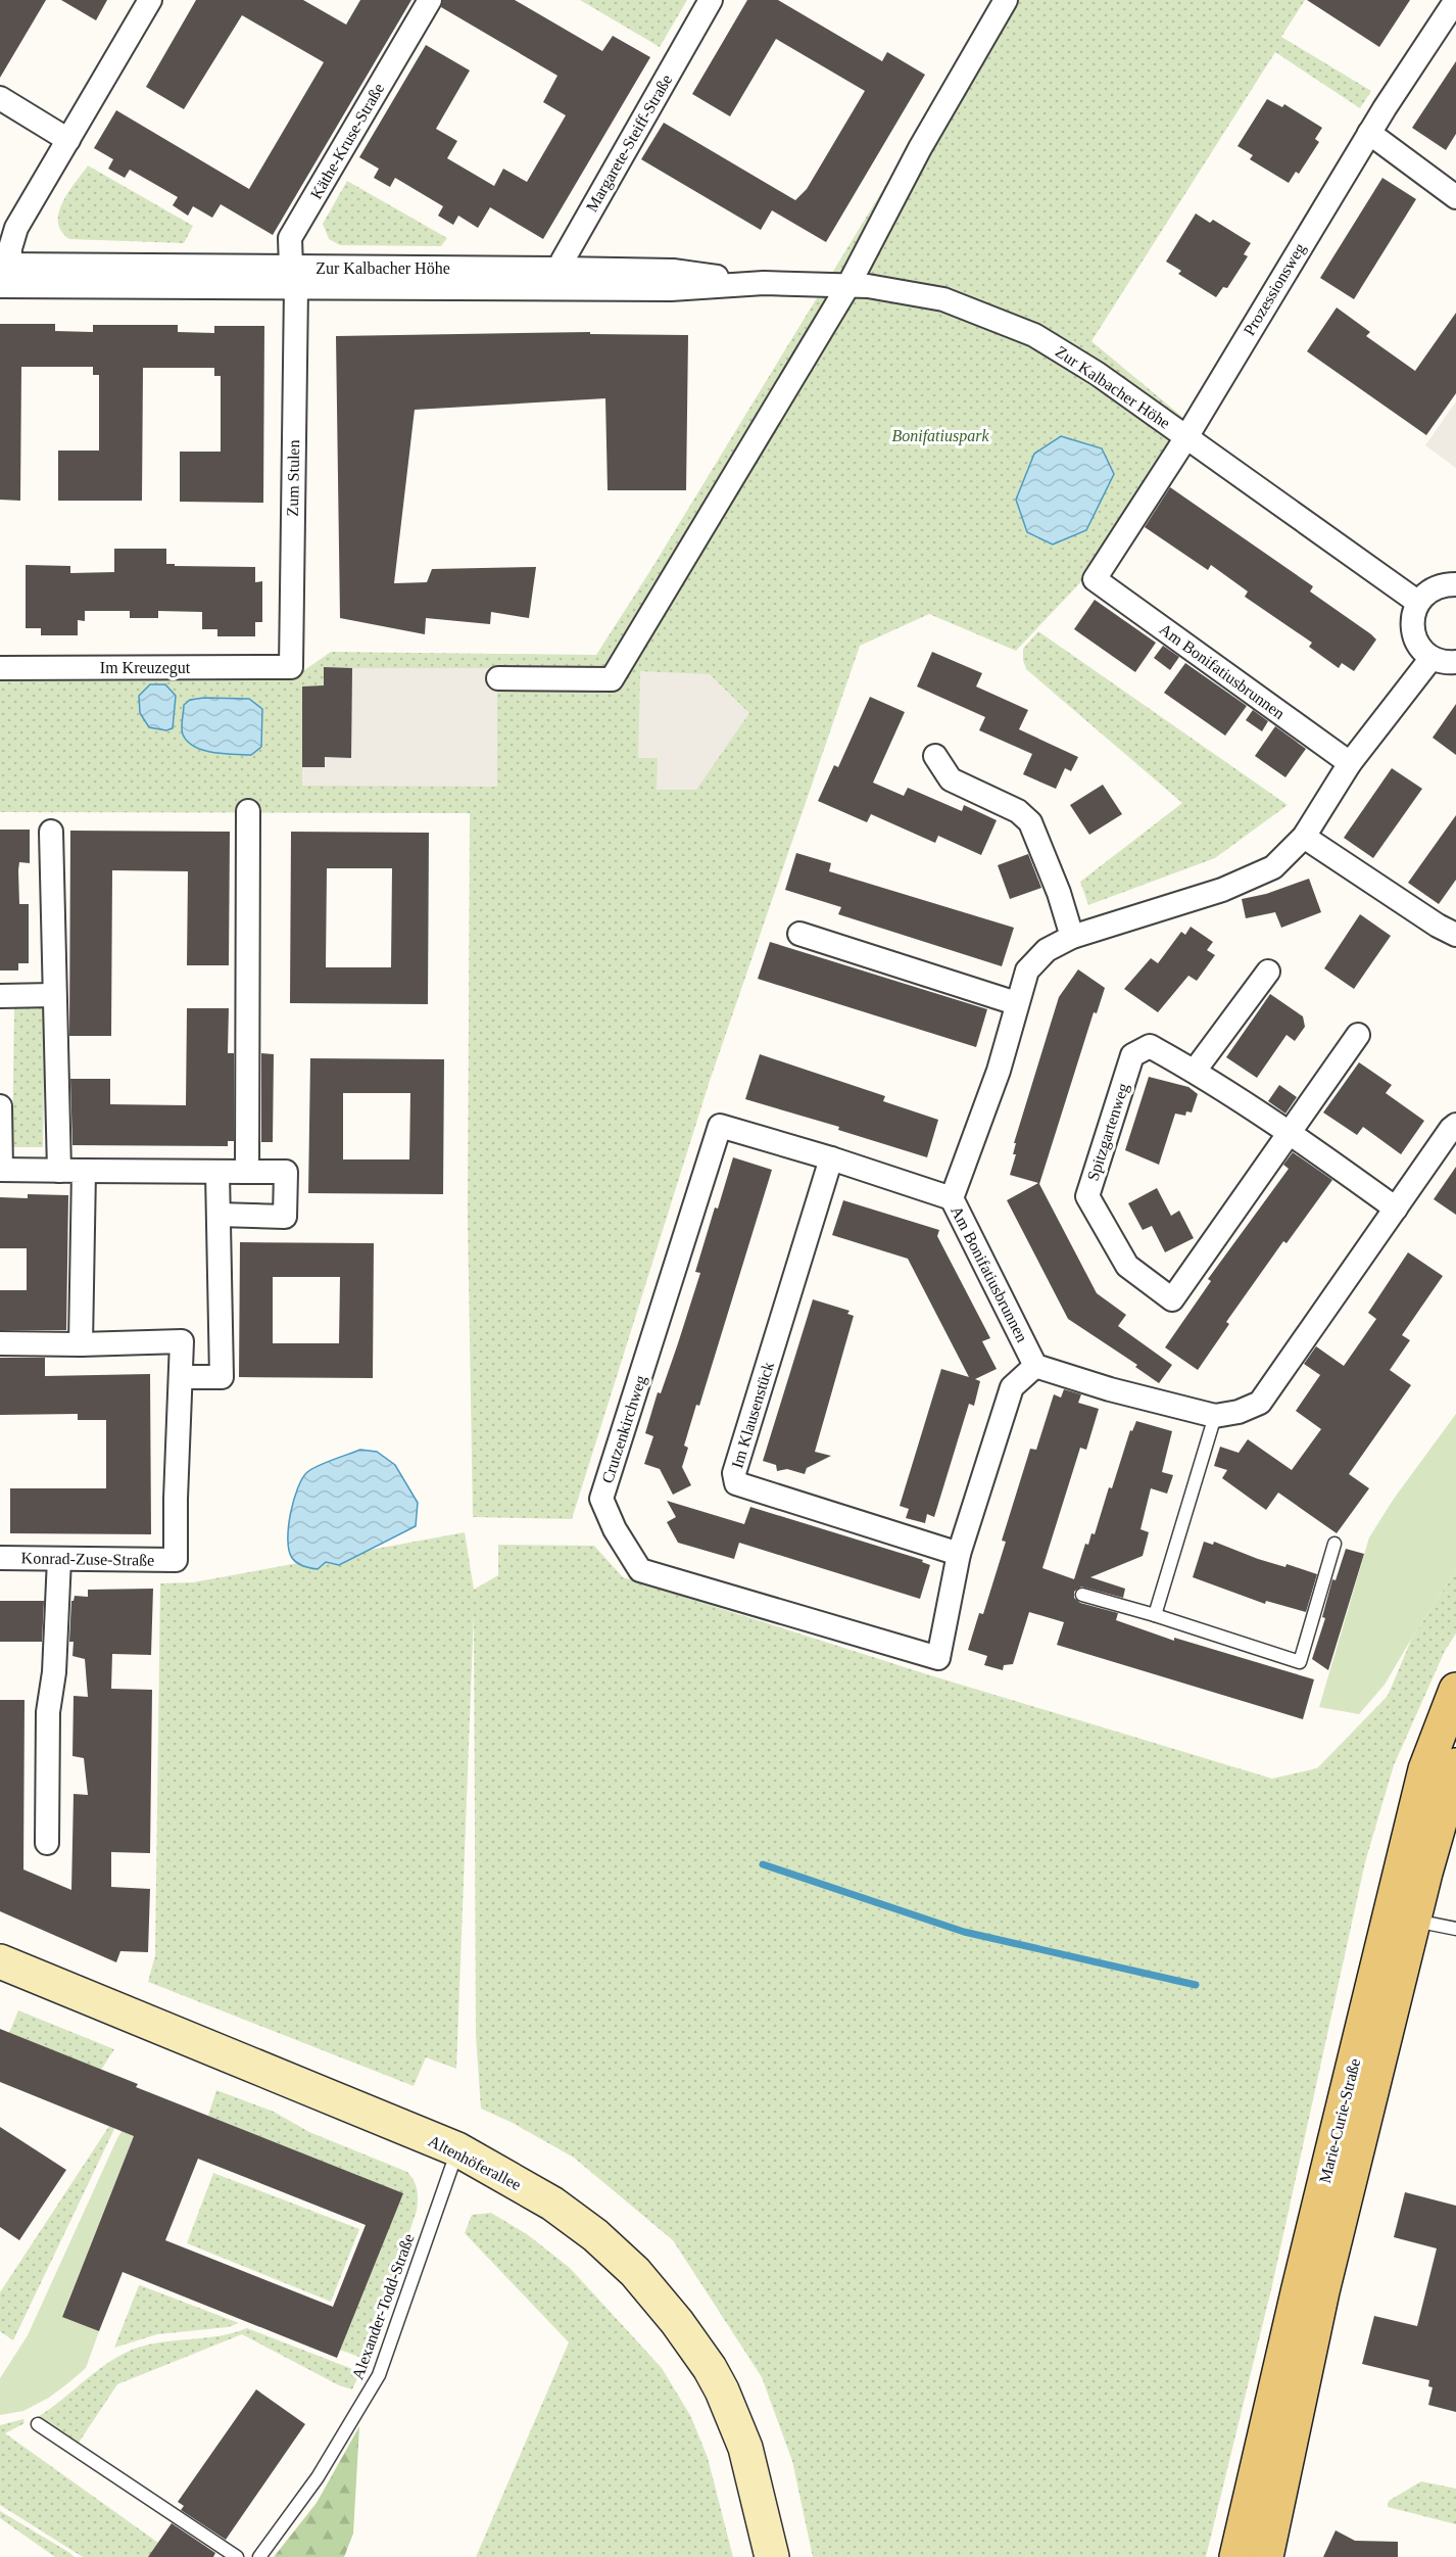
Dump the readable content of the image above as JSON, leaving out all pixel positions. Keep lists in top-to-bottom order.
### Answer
{
  "streets": {
    "main road": ["Marie-Curie-Straße"],
    "street": [
      "Käthe-Kruse-Straße",
      "Margarete-Steiff-Straße",
      "Zur Kalbacher Höhe",
      "Prozessionsweg",
      "Zum Stulen",
      "Im Kreuzegut",
      "Am Bonifatiusbrunnen",
      "Spitzgartenweg",
      "Im Klausenstück",
      "Crutzenkirchweg",
      "Konrad-Zuse-Straße",
      "Altenhöferallee"
    ],
    "lane": ["Alexander-Todd-Straße"]
  },
  "crossings": [
    ["Käthe-Kruse-Straße", "Zur Kalbacher Höhe"],
    ["Käthe-Kruse-Straße", "Zum Stulen"],
    ["Margarete-Steiff-Straße", "Zur Kalbacher Höhe"],
    ["Zur Kalbacher Höhe", "Prozessionsweg"],
    ["Zur Kalbacher Höhe", "Zum Stulen"],
    ["Prozessionsweg", "Am Bonifatiusbrunnen"],
    ["Zum Stulen", "Im Kreuzegut"],
    ["Im Klausenstück", "Crutzenkirchweg"],
    ["Altenhöferallee", "Alexander-Todd-Straße"]
  ],
  "parks": ["Bonifatiuspark"]
}
